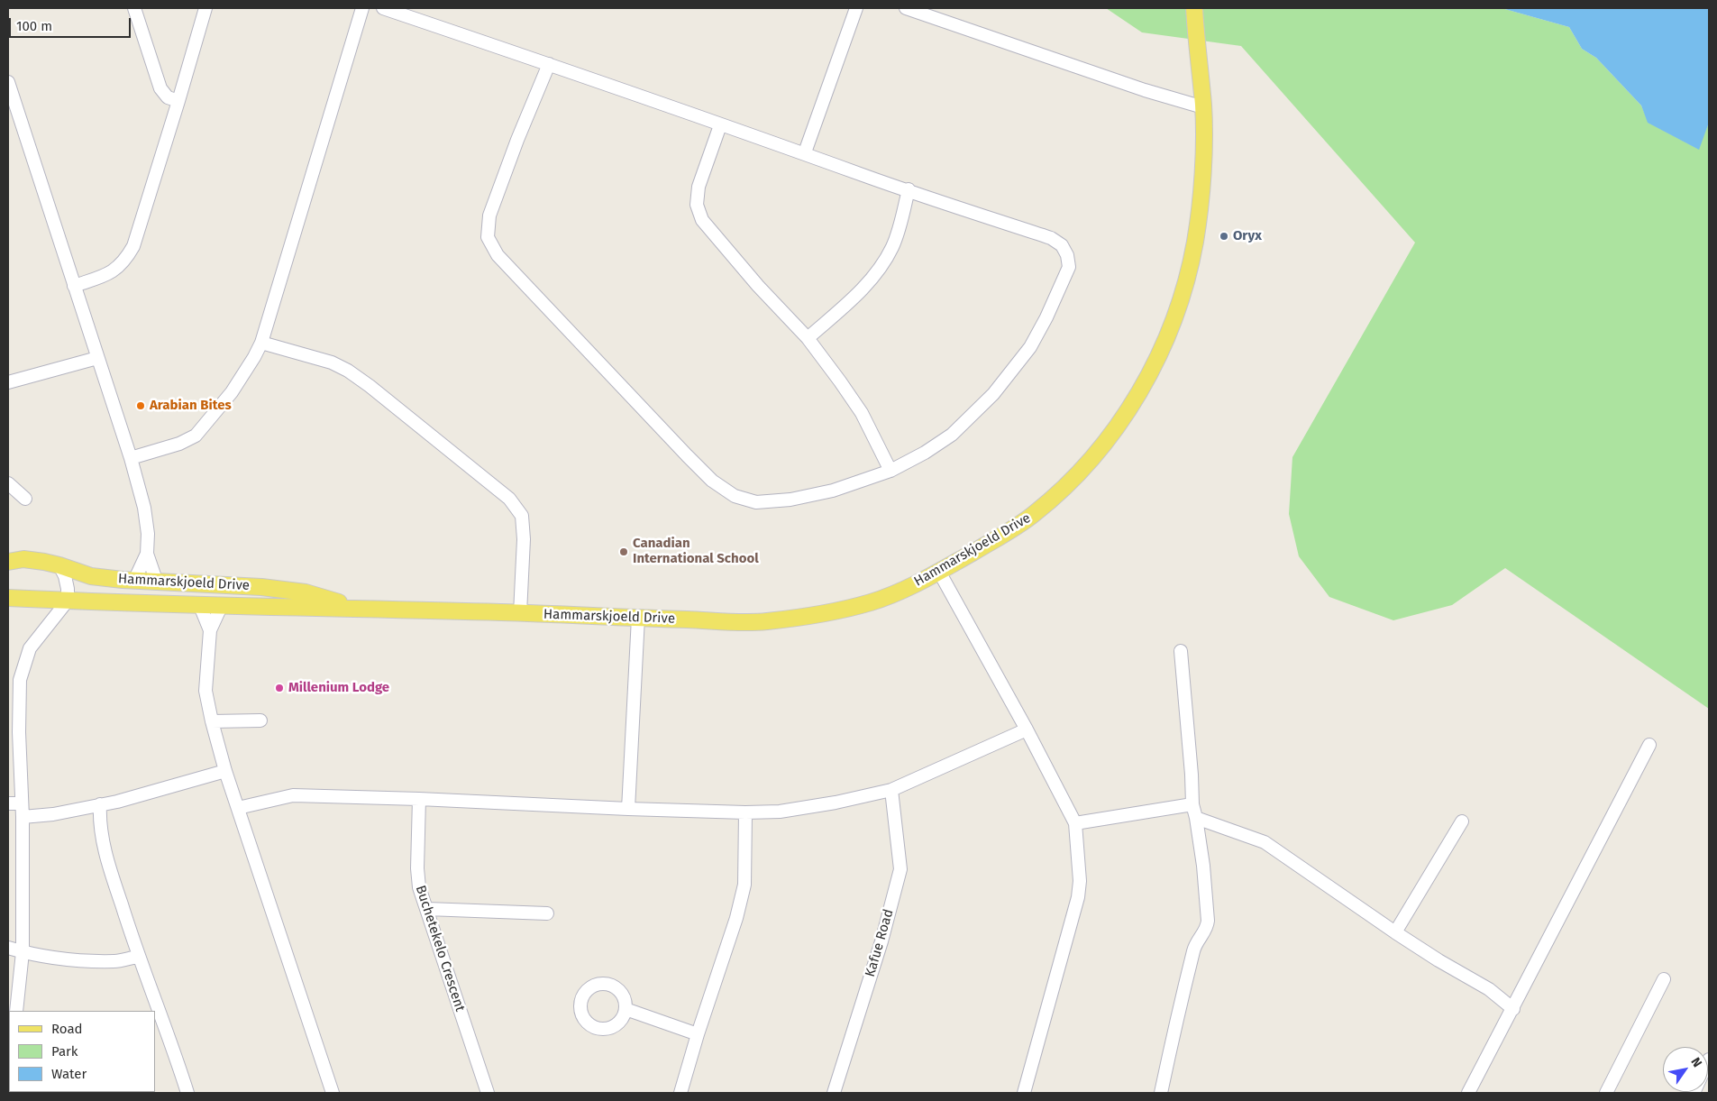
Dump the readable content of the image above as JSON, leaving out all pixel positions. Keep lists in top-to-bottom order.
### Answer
{
  "streets": {
    "main road": ["Hammarskjoeld Drive"],
    "street": ["Kafue Road", "Buchetekelo Crescent"]
  },
  "places": [
    "Oryx",
    "Arabian Bites",
    "Canadian International School",
    "Millenium Lodge"
  ],
  "legend": ["Road", "Park", "Water"],
  "scale_bar": "100 m",
  "north": "top right"
}
